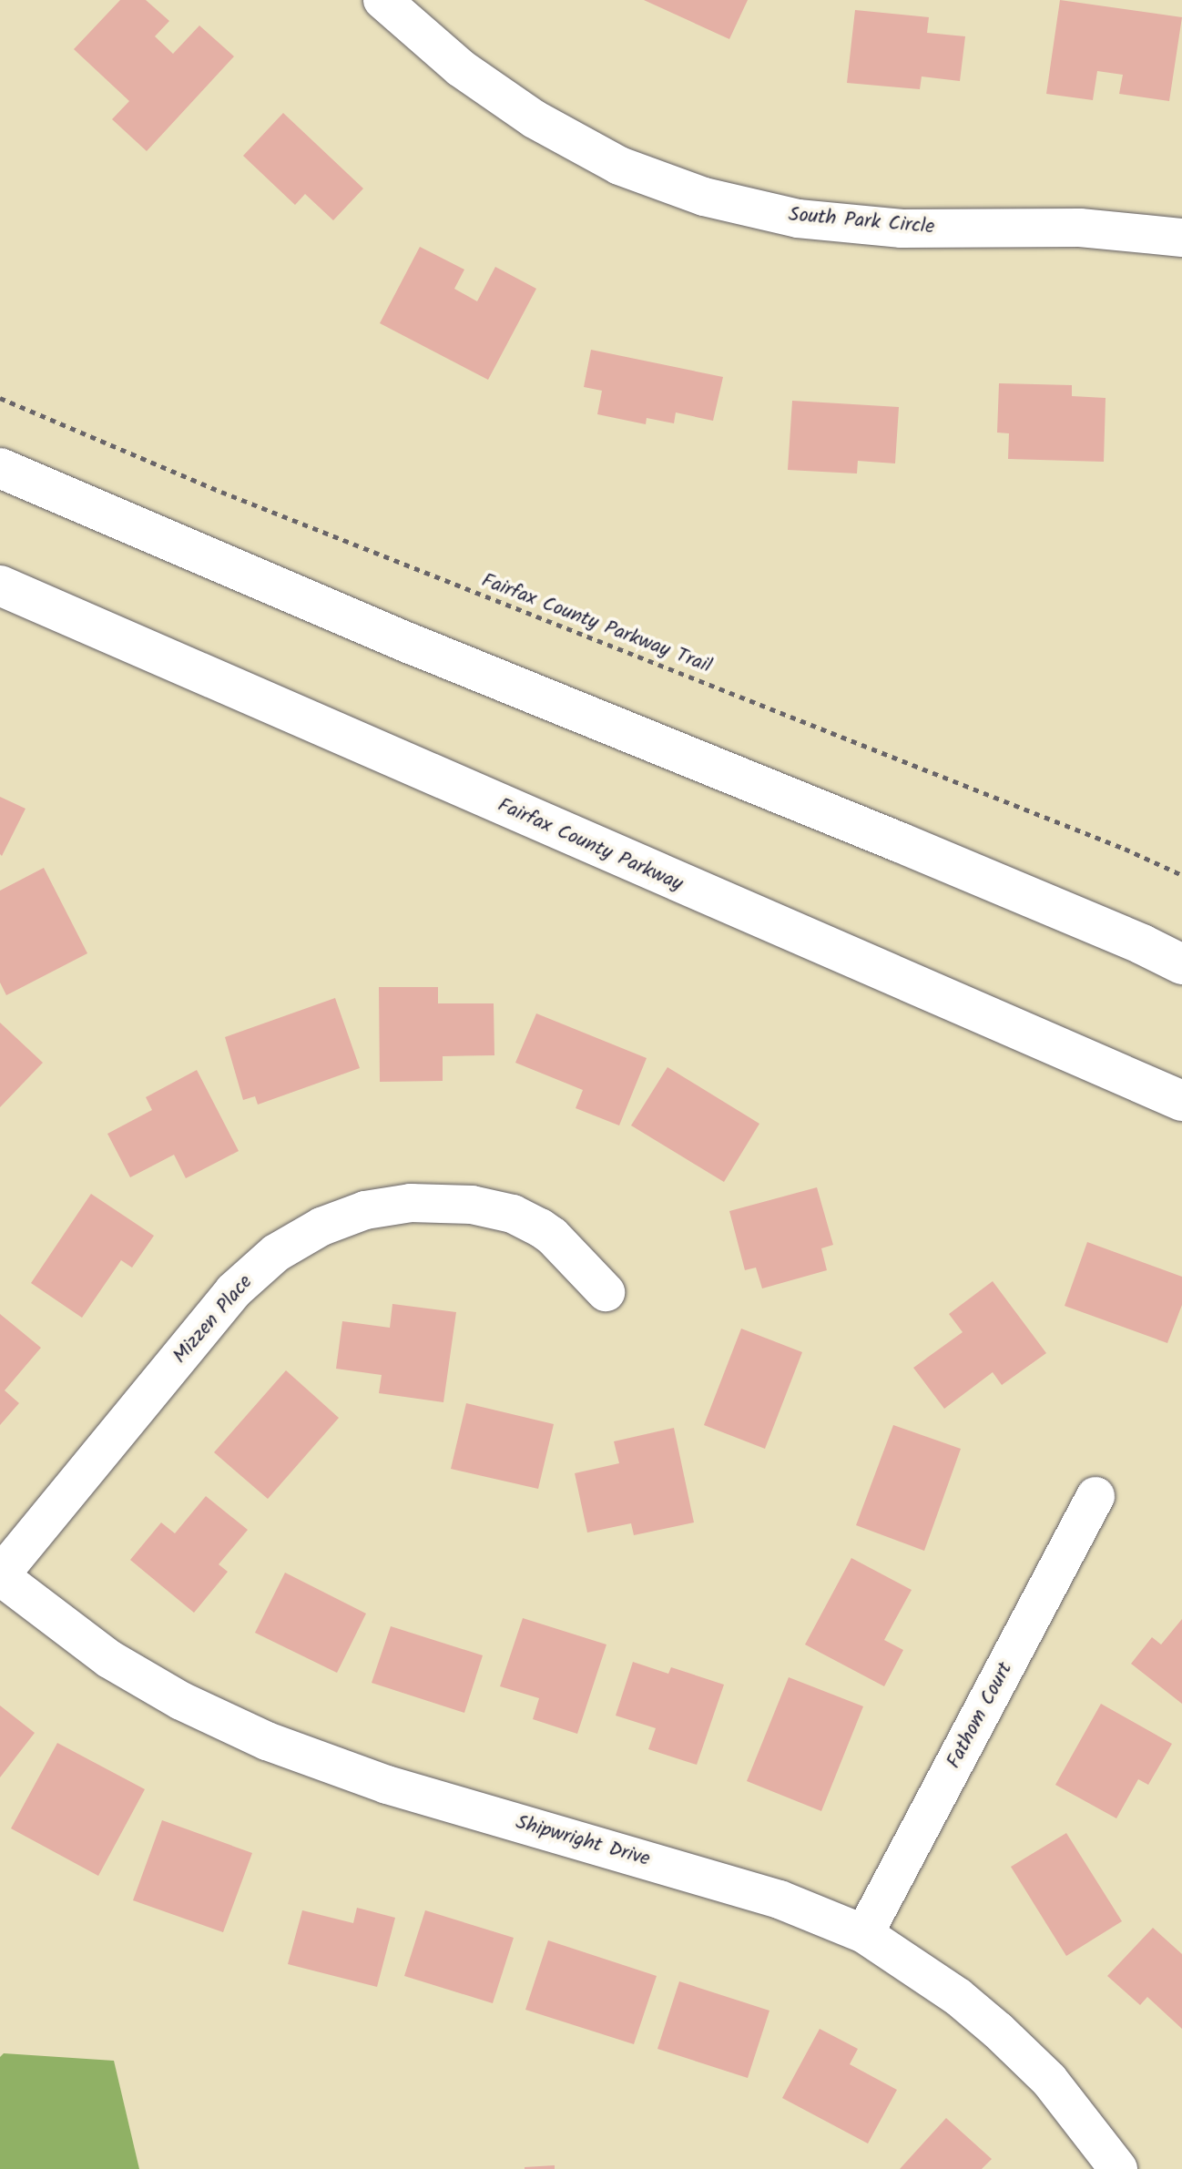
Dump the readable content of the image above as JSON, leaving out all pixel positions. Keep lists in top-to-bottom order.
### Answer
{
  "streets": {
    "highway": ["Fairfax County Parkway"],
    "street": [
      "South Park Circle",
      "Mizzen Place",
      "Fathom Court",
      "Shipwright Drive"
    ],
    "path": ["Fairfax County Parkway Trail"]
  },
  "crossings": [
    ["Mizzen Place", "Shipwright Drive"],
    ["Fathom Court", "Shipwright Drive"]
  ]
}
